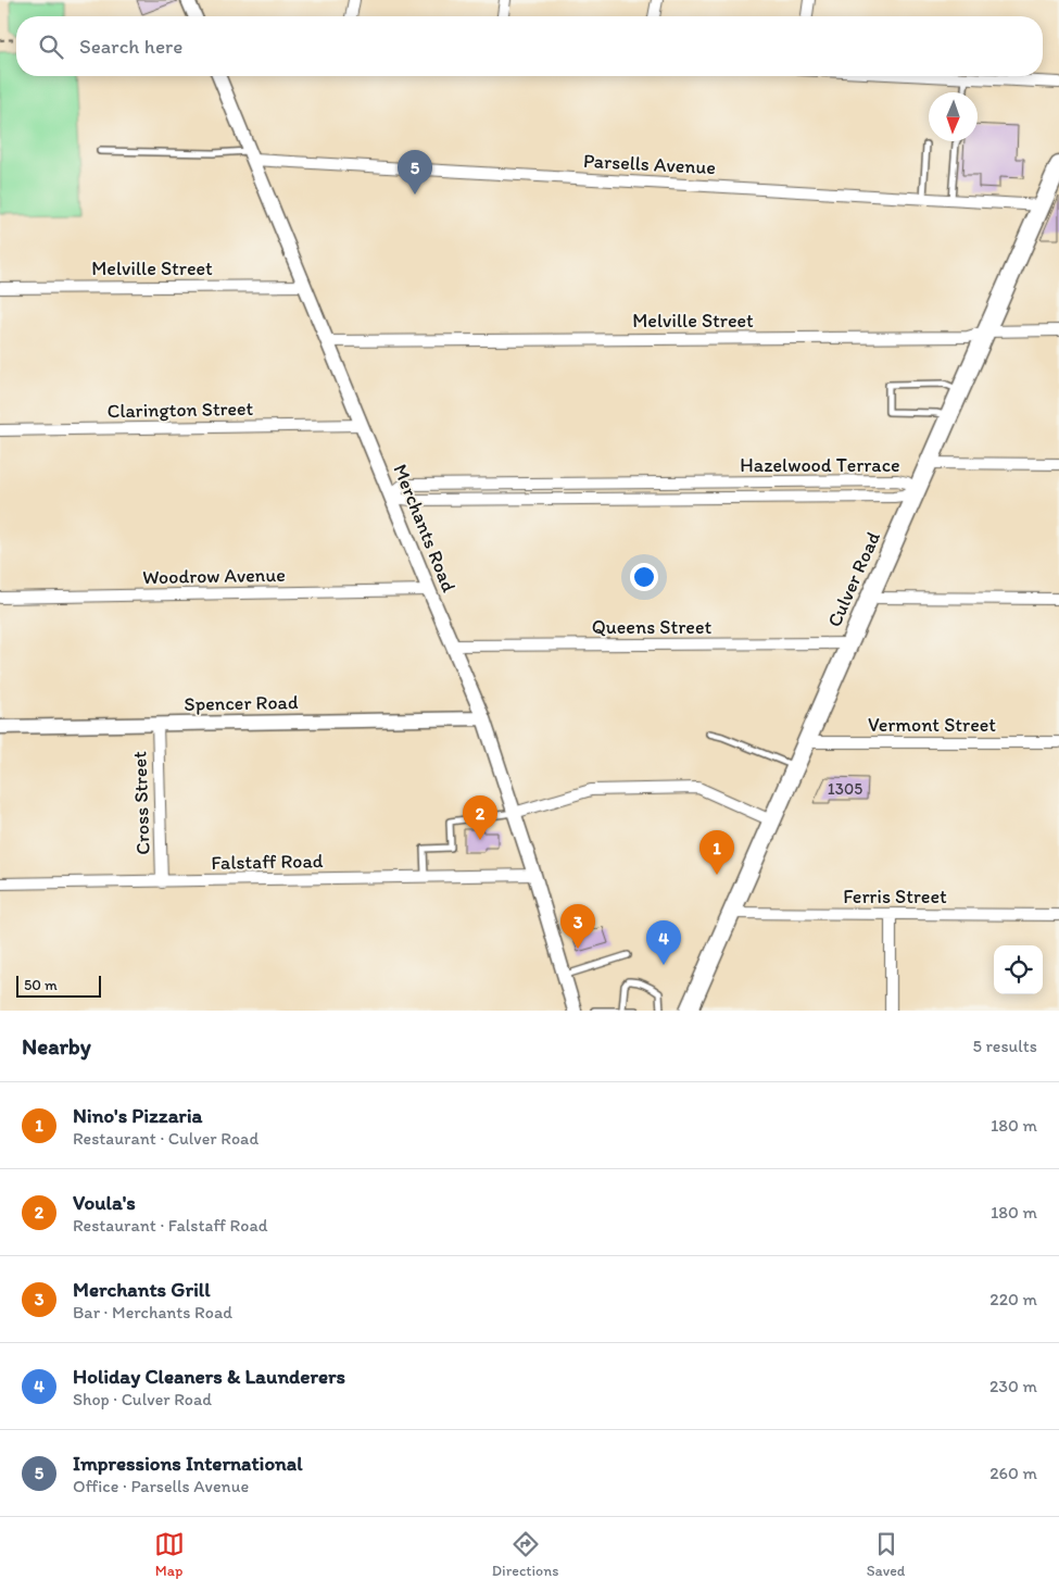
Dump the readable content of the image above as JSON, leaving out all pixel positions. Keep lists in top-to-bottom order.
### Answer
{
  "streets": {
    "main road": ["Culver Road"],
    "street": [
      "Parsells Avenue",
      "Melville Street",
      "Clarington Street",
      "Hazelwood Terrace",
      "Merchants Road",
      "Woodrow Avenue",
      "Queens Street",
      "Spencer Road",
      "Vermont Street",
      "Cross Street",
      "Falstaff Road",
      "Ferris Street"
    ]
  },
  "crossings": [
    ["Parsells Avenue", "Merchants Road"],
    ["Parsells Avenue", "Culver Road"],
    ["Melville Street", "Merchants Road"],
    ["Melville Street", "Culver Road"],
    ["Clarington Street", "Merchants Road"],
    ["Hazelwood Terrace", "Merchants Road"],
    ["Hazelwood Terrace", "Culver Road"],
    ["Merchants Road", "Woodrow Avenue"],
    ["Merchants Road", "Queens Street"],
    ["Merchants Road", "Spencer Road"],
    ["Merchants Road", "Falstaff Road"],
    ["Culver Road", "Queens Street"],
    ["Culver Road", "Vermont Street"],
    ["Culver Road", "Ferris Street"],
    ["Spencer Road", "Cross Street"],
    ["Cross Street", "Falstaff Road"]
  ],
  "house_numbers": ["1305"],
  "scale_bar": "50 m",
  "north": "bottom",
  "page": {
    "search": "Search here",
    "pins": [
      "5",
      "2",
      "1",
      "3",
      "4"
    ],
    "scale": "50 m",
    "heading": ["Nearby", "5 results"],
    "list": [
      {
        "mark": "1",
        "name": "Nino's Pizzaria",
        "note": "Restaurant · Culver Road",
        "value": "180 m"
      },
      {
        "mark": "2",
        "name": "Voula's",
        "note": "Restaurant · Falstaff Road",
        "value": "180 m"
      },
      {
        "mark": "3",
        "name": "Merchants Grill",
        "note": "Bar · Merchants Road",
        "value": "220 m"
      },
      {
        "mark": "4",
        "name": "Holiday Cleaners & Launderers",
        "note": "Shop · Culver Road",
        "value": "230 m"
      },
      {
        "mark": "5",
        "name": "Impressions International",
        "note": "Office · Parsells Avenue",
        "value": "260 m"
      }
    ],
    "nav": ["Map", "Directions", "Saved"]
  }
}
